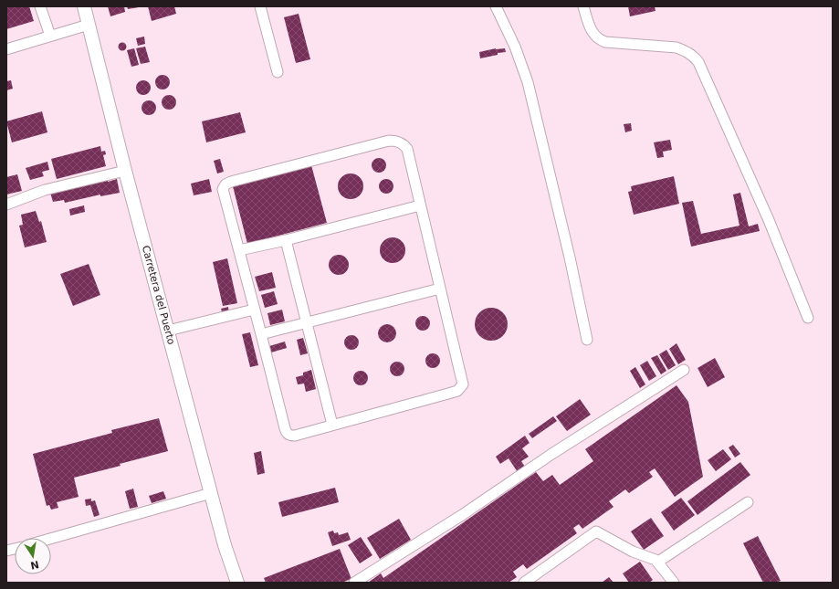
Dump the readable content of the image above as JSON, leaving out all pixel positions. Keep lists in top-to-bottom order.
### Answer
{
  "streets": {
    "main road": ["Carretera del Puerto"]
  },
  "north": "bottom"
}
